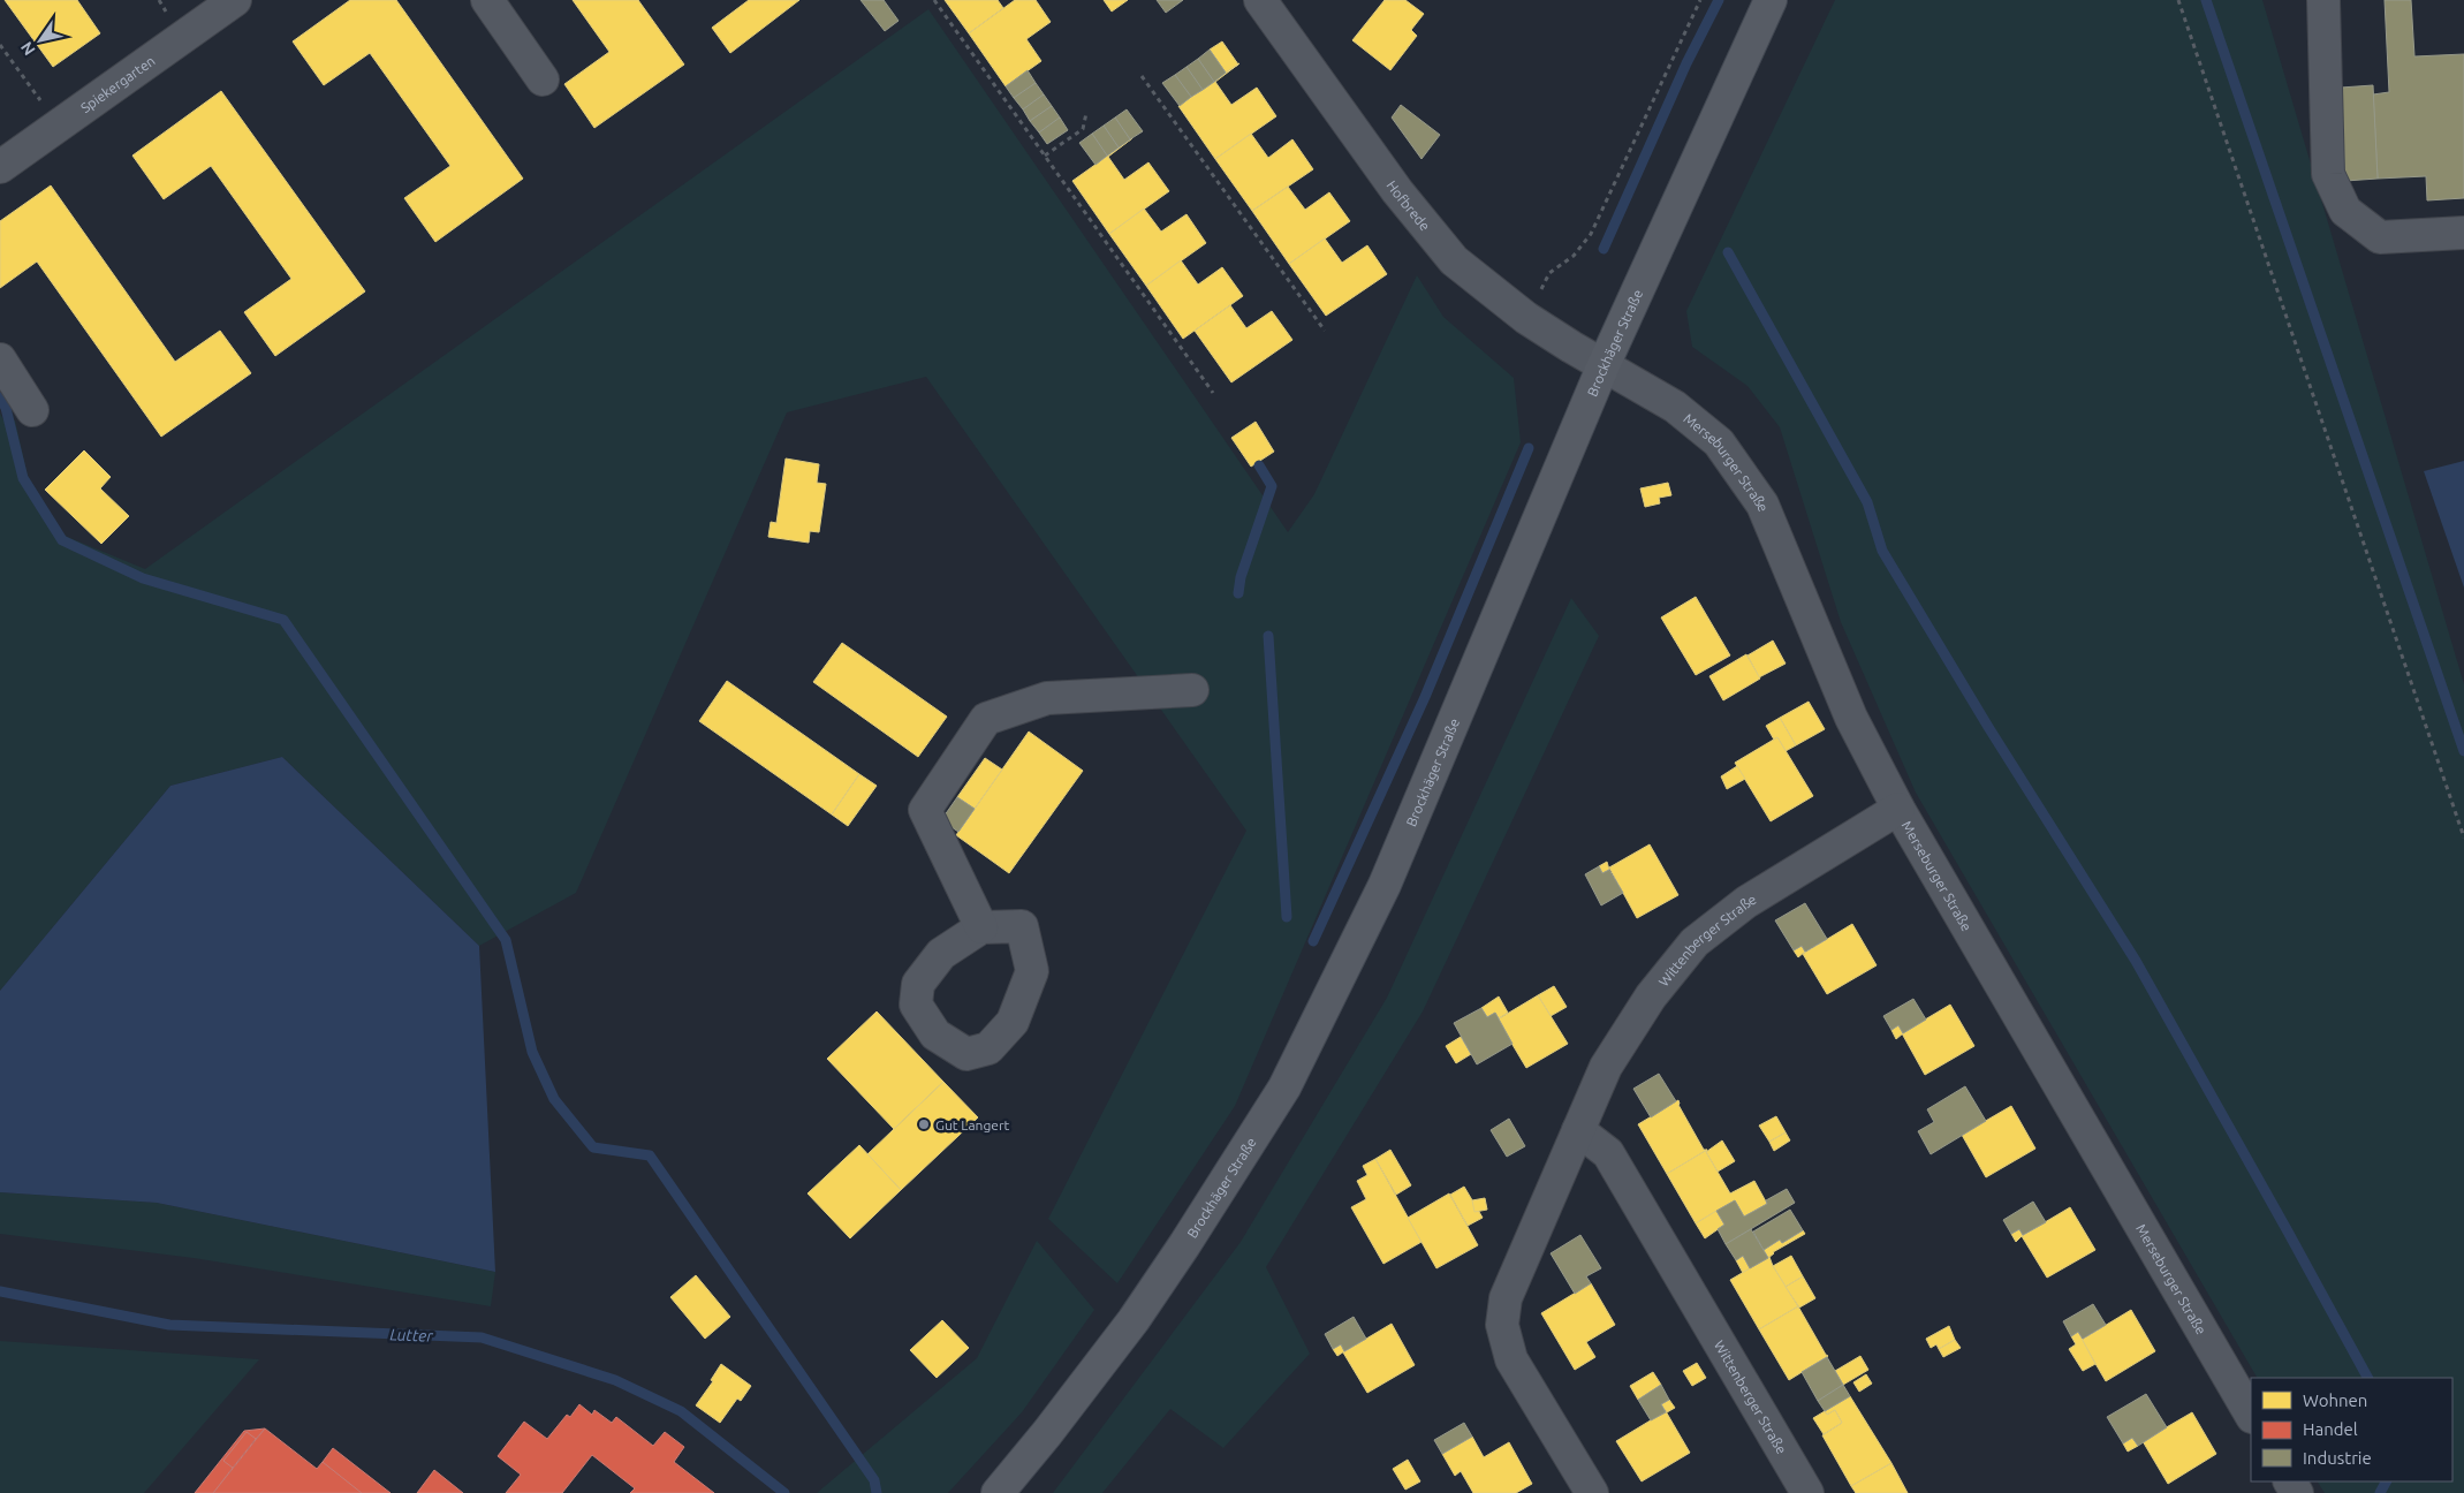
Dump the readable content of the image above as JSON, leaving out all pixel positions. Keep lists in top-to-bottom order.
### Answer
{
  "streets": {
    "main road": ["Brockhäger Straße"],
    "street": [
      "Spiekergarten",
      "Hofbrede",
      "Merseburger Straße",
      "Wittenberger Straße"
    ]
  },
  "crossings": [
    ["Hofbrede", "Brockhäger Straße"],
    ["Hofbrede", "Merseburger Straße"],
    ["Brockhäger Straße", "Merseburger Straße"],
    ["Merseburger Straße", "Wittenberger Straße"]
  ],
  "water": ["Lutter"],
  "places": ["Gut Langert"],
  "legend": ["Wohnen", "Handel", "Industrie"],
  "north": "bottom left"
}
